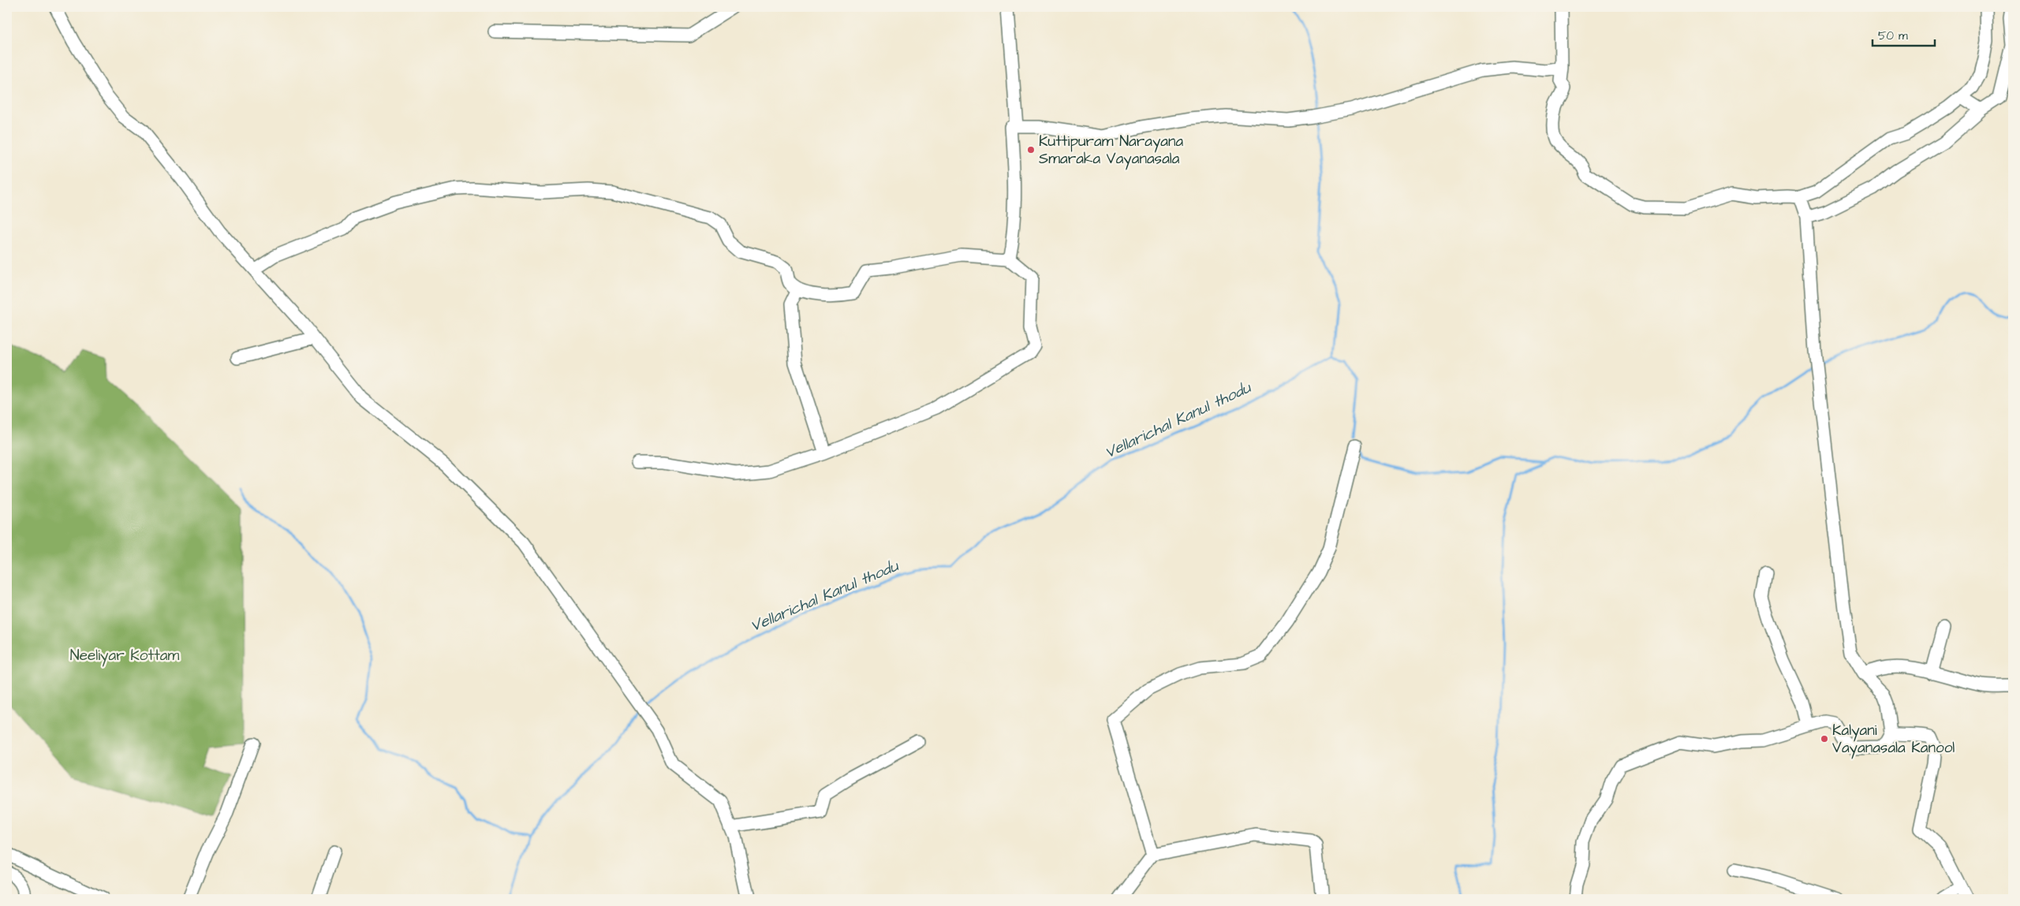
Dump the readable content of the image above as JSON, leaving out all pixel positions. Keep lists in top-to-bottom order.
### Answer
{
  "water": ["Vellarichal Kanul thodu"],
  "parks": ["Neeliyar Kottam"],
  "places": ["Kuttipuram Narayana Smaraka Vayanasala", "Kalyani Vayanasala Kanool"],
  "scale_bar": "50 m"
}
